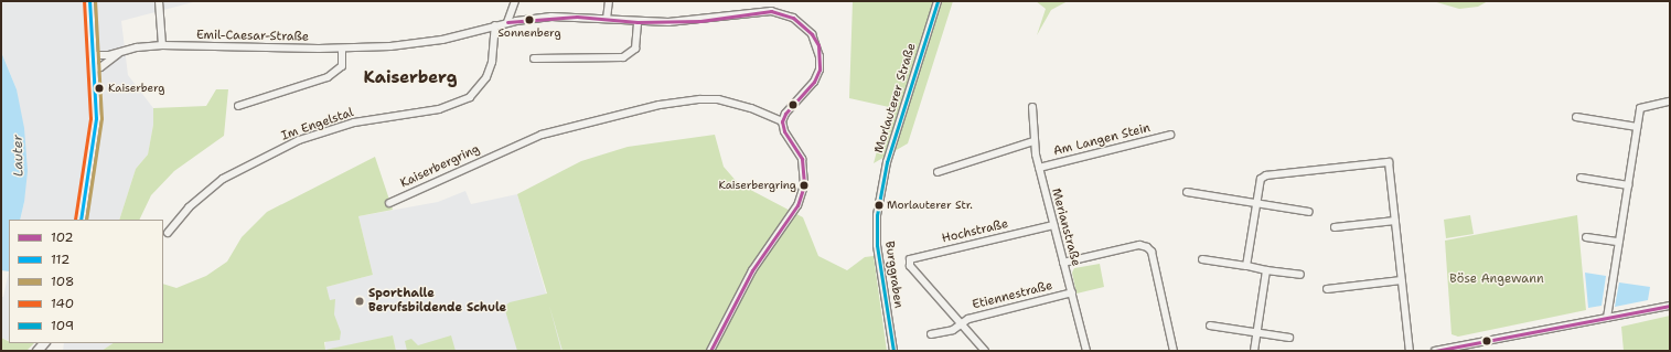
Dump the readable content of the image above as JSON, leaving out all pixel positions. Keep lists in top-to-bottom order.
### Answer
{
  "streets": {
    "street": [
      "Emil-Caesar-Straße",
      "Morlauterer Straße",
      "Im Engelstal",
      "Am Langen Stein",
      "Kaiserbergring",
      "Merianstraße",
      "Hochstraße",
      "Burggraben",
      "Etiennestraße"
    ]
  },
  "crossings": [
    ["Emil-Caesar-Straße", "Im Engelstal"],
    ["Emil-Caesar-Straße", "Kaiserbergring"],
    ["Morlauterer Straße", "Burggraben"],
    ["Am Langen Stein", "Merianstraße"],
    ["Merianstraße", "Hochstraße"],
    ["Merianstraße", "Etiennestraße"],
    ["Hochstraße", "Etiennestraße"]
  ],
  "districts": ["Kaiserberg"],
  "water": ["Lauter"],
  "parks": ["Böse Angewann"],
  "places": [
    "Sonnenberg",
    "Kaiserberg",
    "Kaiserbergring",
    "Morlauterer Str.",
    "Sporthalle Berufsbildende Schule"
  ],
  "lines": [
    "transit line 112",
    "transit line 108",
    "transit line 140",
    "transit line 109",
    "transit line 102"
  ],
  "legend": [
    "102",
    "112",
    "108",
    "140",
    "109"
  ]
}
